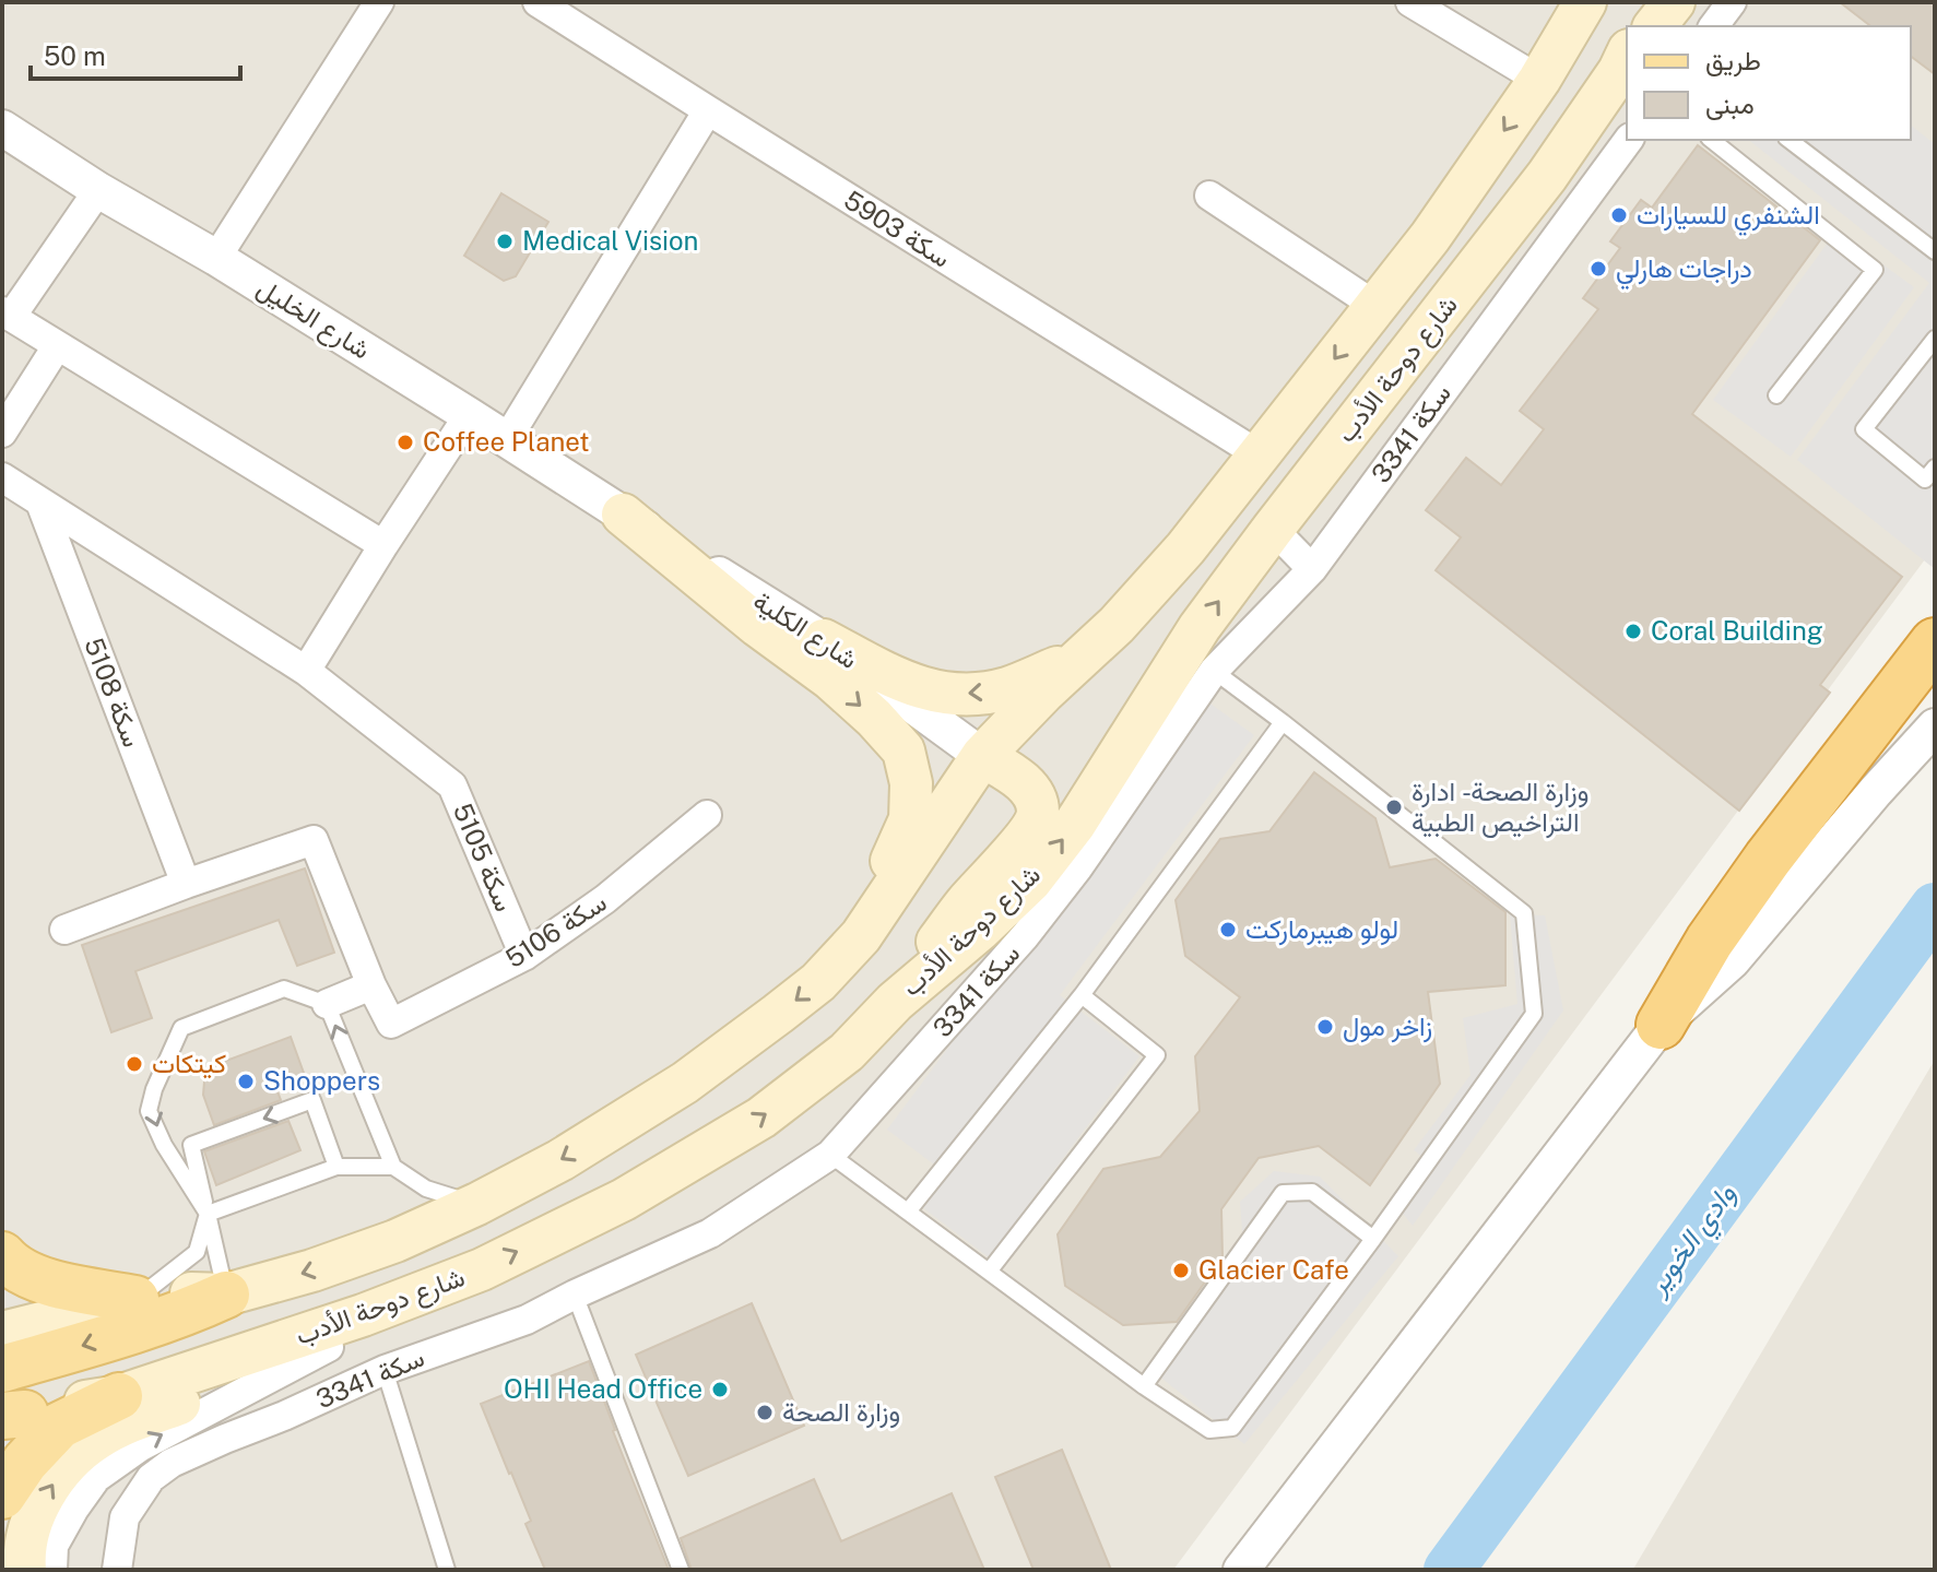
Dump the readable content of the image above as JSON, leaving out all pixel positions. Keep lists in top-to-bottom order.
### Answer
{
  "streets": {
    "main road": ["شارع دوحة الأدب"],
    "street": [
      "سكة 5903",
      "شارع الخليل",
      "سكة 3341",
      "شارع الكلية",
      "سكة 5108",
      "سكة 5105",
      "سكة 5106"
    ]
  },
  "crossings": [
    ["شارع الخليل", "شارع الكلية"],
    ["سكة 5108", "سكة 5105"],
    ["سكة 5105", "سكة 5106"]
  ],
  "water": ["وادي الخوير"],
  "places": [
    "الشنفري للسيارات",
    "Medical Vision",
    "دراجات هارلي",
    "Coffee Planet",
    "Coral Building",
    "وزارة الصحة - ادارة التراخيص الطبية",
    "لولو هيبرماركت",
    "زاخر مول",
    "كيتكات",
    "Shoppers",
    "Glacier Cafe",
    "OHI Head Office",
    "وزارة الصحة"
  ],
  "legend": ["طريق", "مبنى"],
  "scale_bar": "50 m"
}
